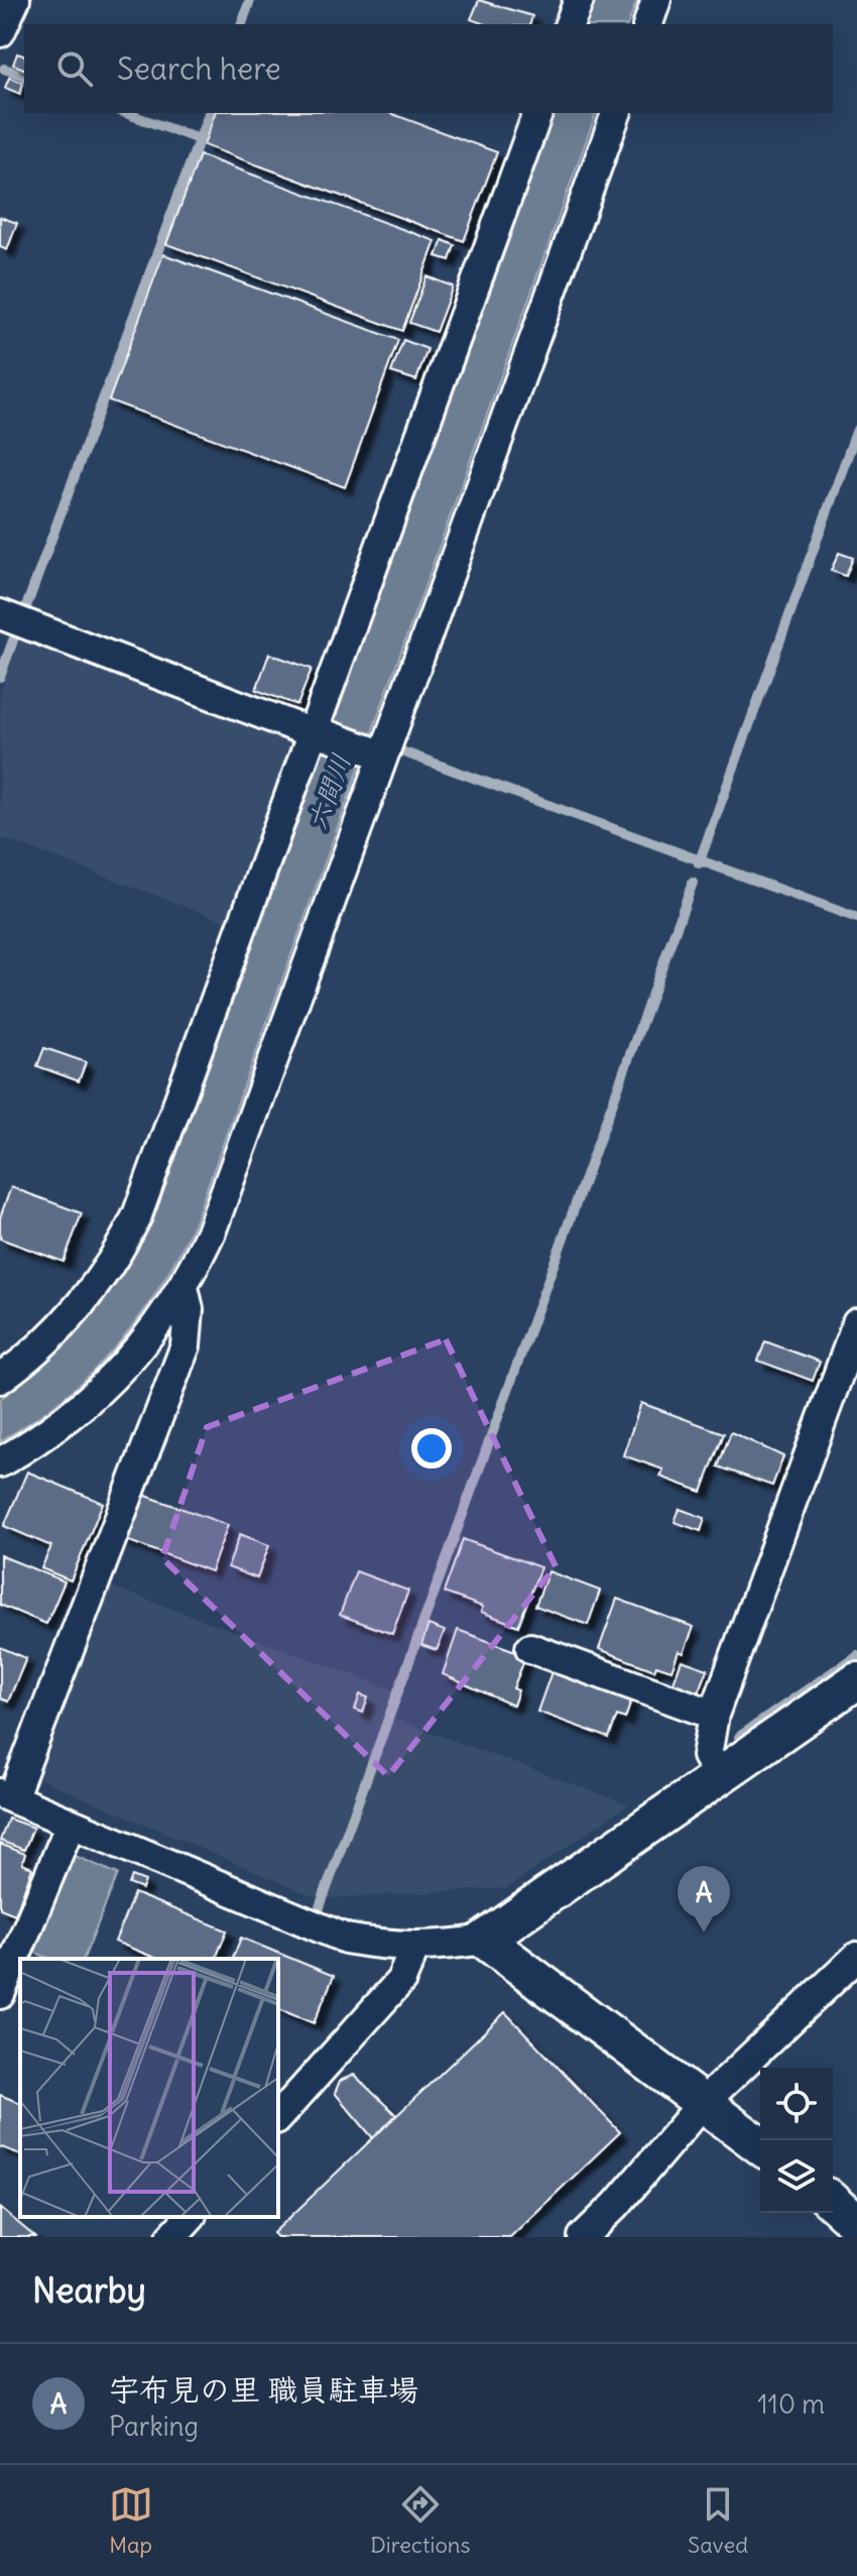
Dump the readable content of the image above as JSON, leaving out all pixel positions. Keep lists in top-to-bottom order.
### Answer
{
  "water": ["六間川"],
  "page": {
    "search": "Search here",
    "pins": "A",
    "heading": "Nearby",
    "list": [
      {
        "mark": "A",
        "name": "宇布見の里 職員駐車場",
        "note": "Parking",
        "value": "110 m"
      }
    ],
    "nav": ["Map", "Directions", "Saved"]
  }
}
